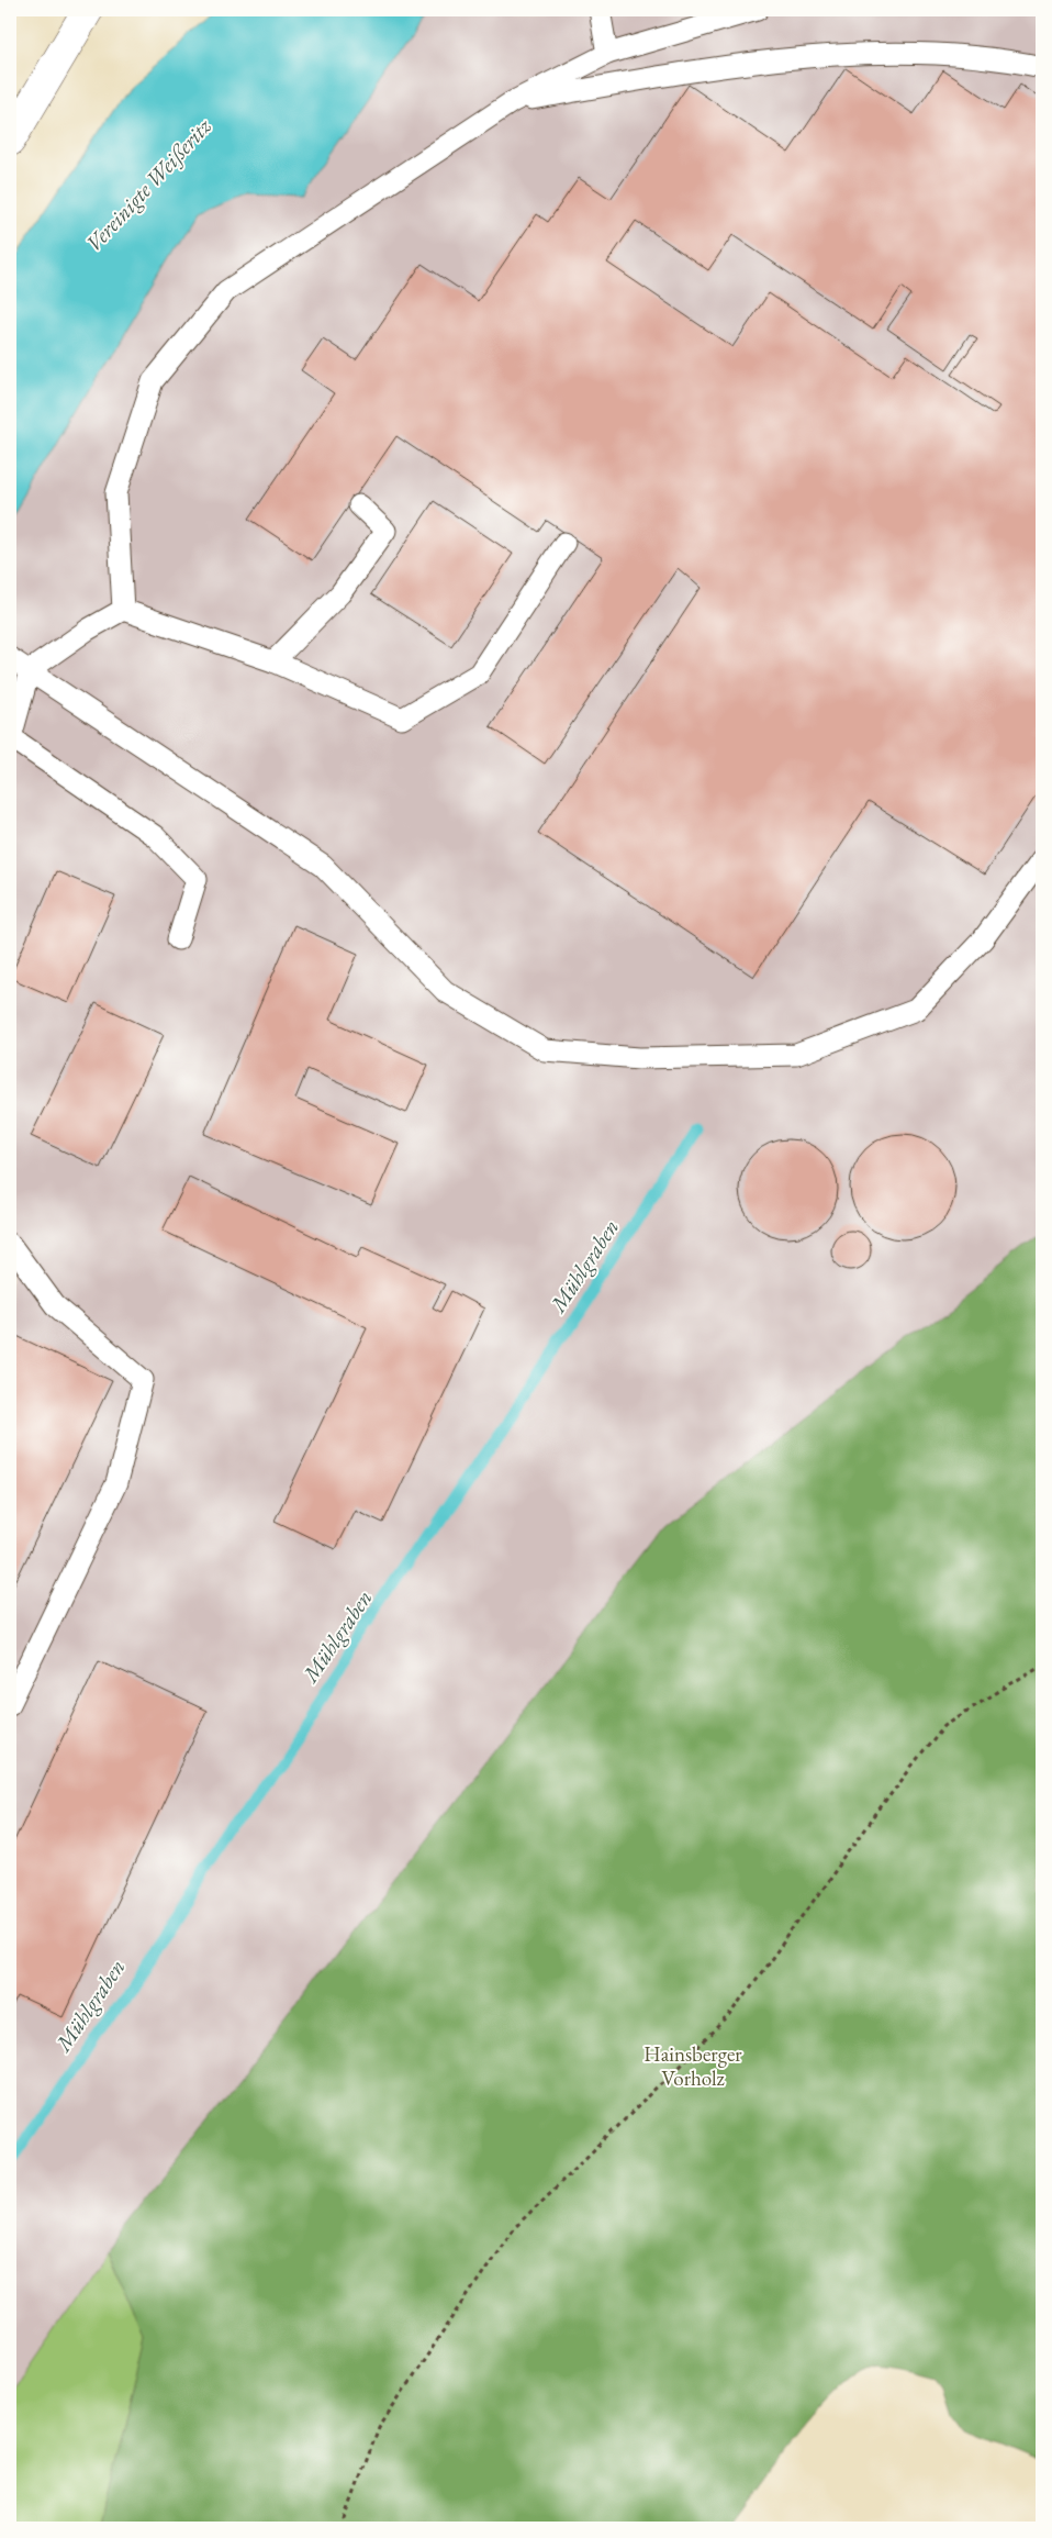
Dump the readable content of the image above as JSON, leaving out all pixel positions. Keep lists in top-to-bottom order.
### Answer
{
  "water": ["Vereinigte Weißeritz", "Mühlgraben"],
  "parks": ["Hainsberger Vorholz"]
}
